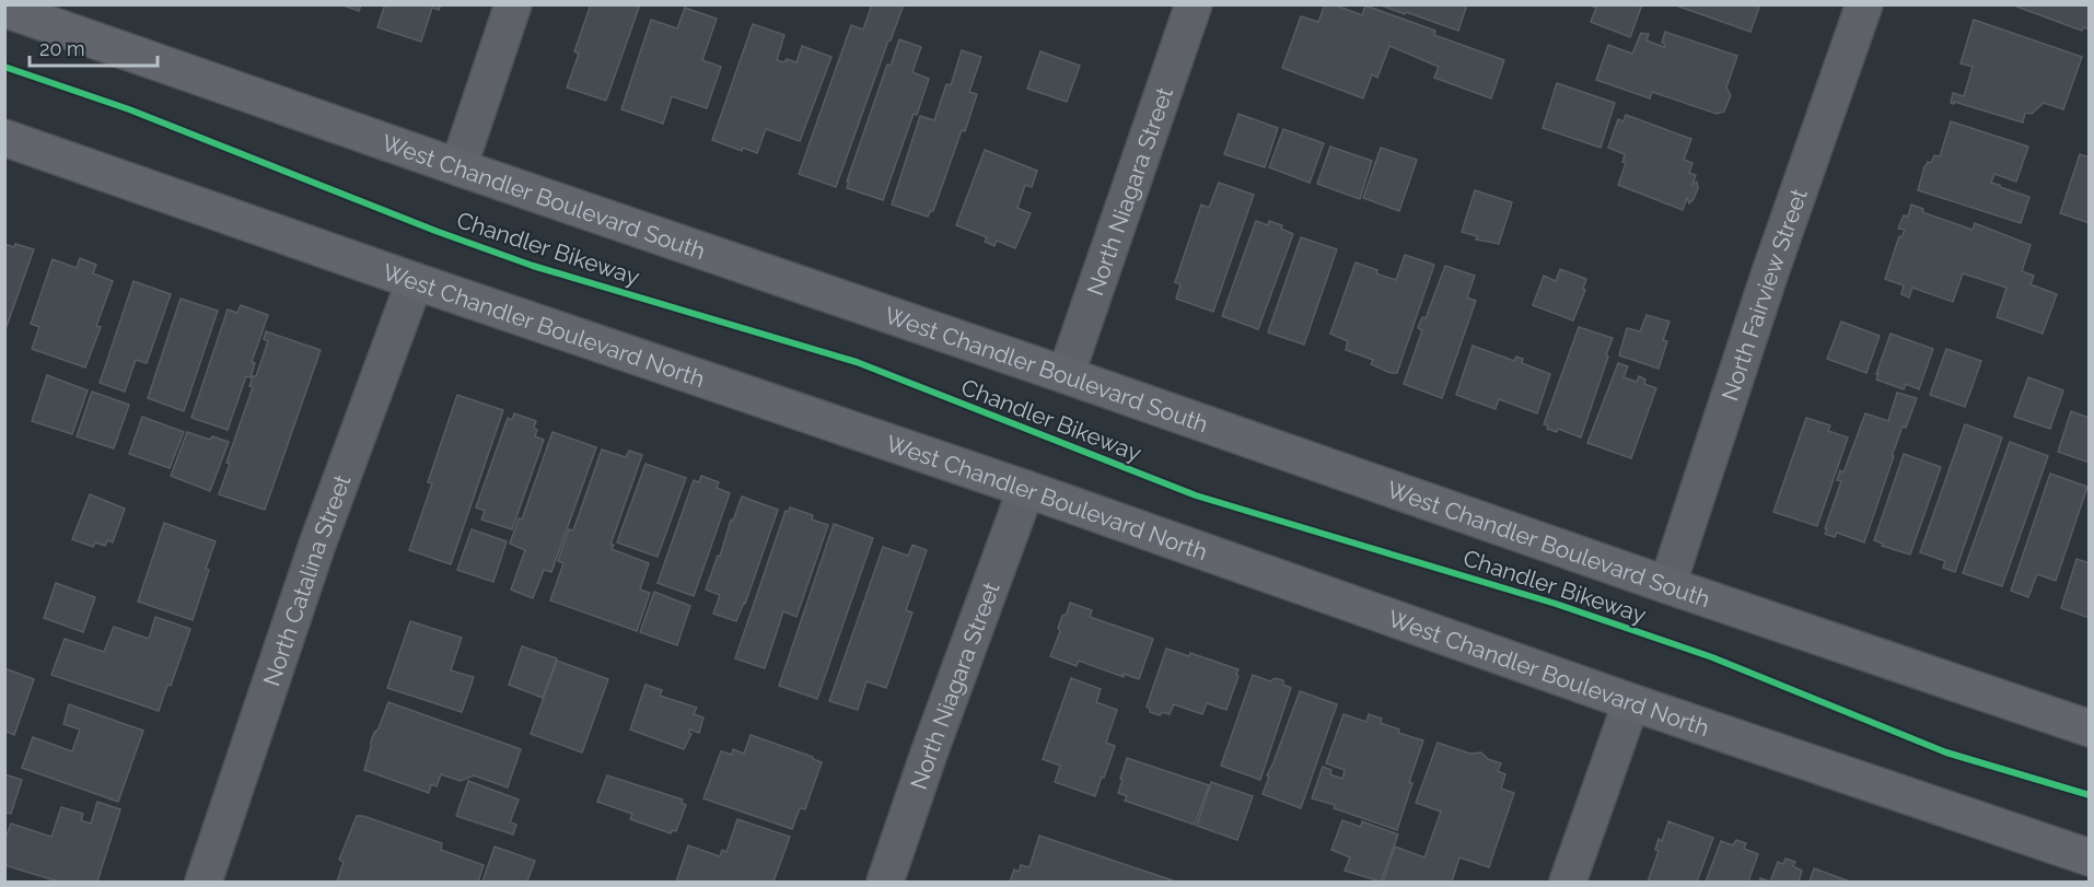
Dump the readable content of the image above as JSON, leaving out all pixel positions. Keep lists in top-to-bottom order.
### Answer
{
  "streets": {
    "main road": ["West Chandler Boulevard South", "West Chandler Boulevard North"],
    "street": ["North Niagara Street", "North Fairview Street", "North Catalina Street"],
    "cycle path": ["Chandler Bikeway"]
  },
  "crossings": [
    ["North Niagara Street", "West Chandler Boulevard South"],
    ["North Niagara Street", "West Chandler Boulevard North"],
    ["West Chandler Boulevard South", "North Fairview Street"],
    ["West Chandler Boulevard North", "North Catalina Street"]
  ],
  "scale_bar": "20 m"
}
